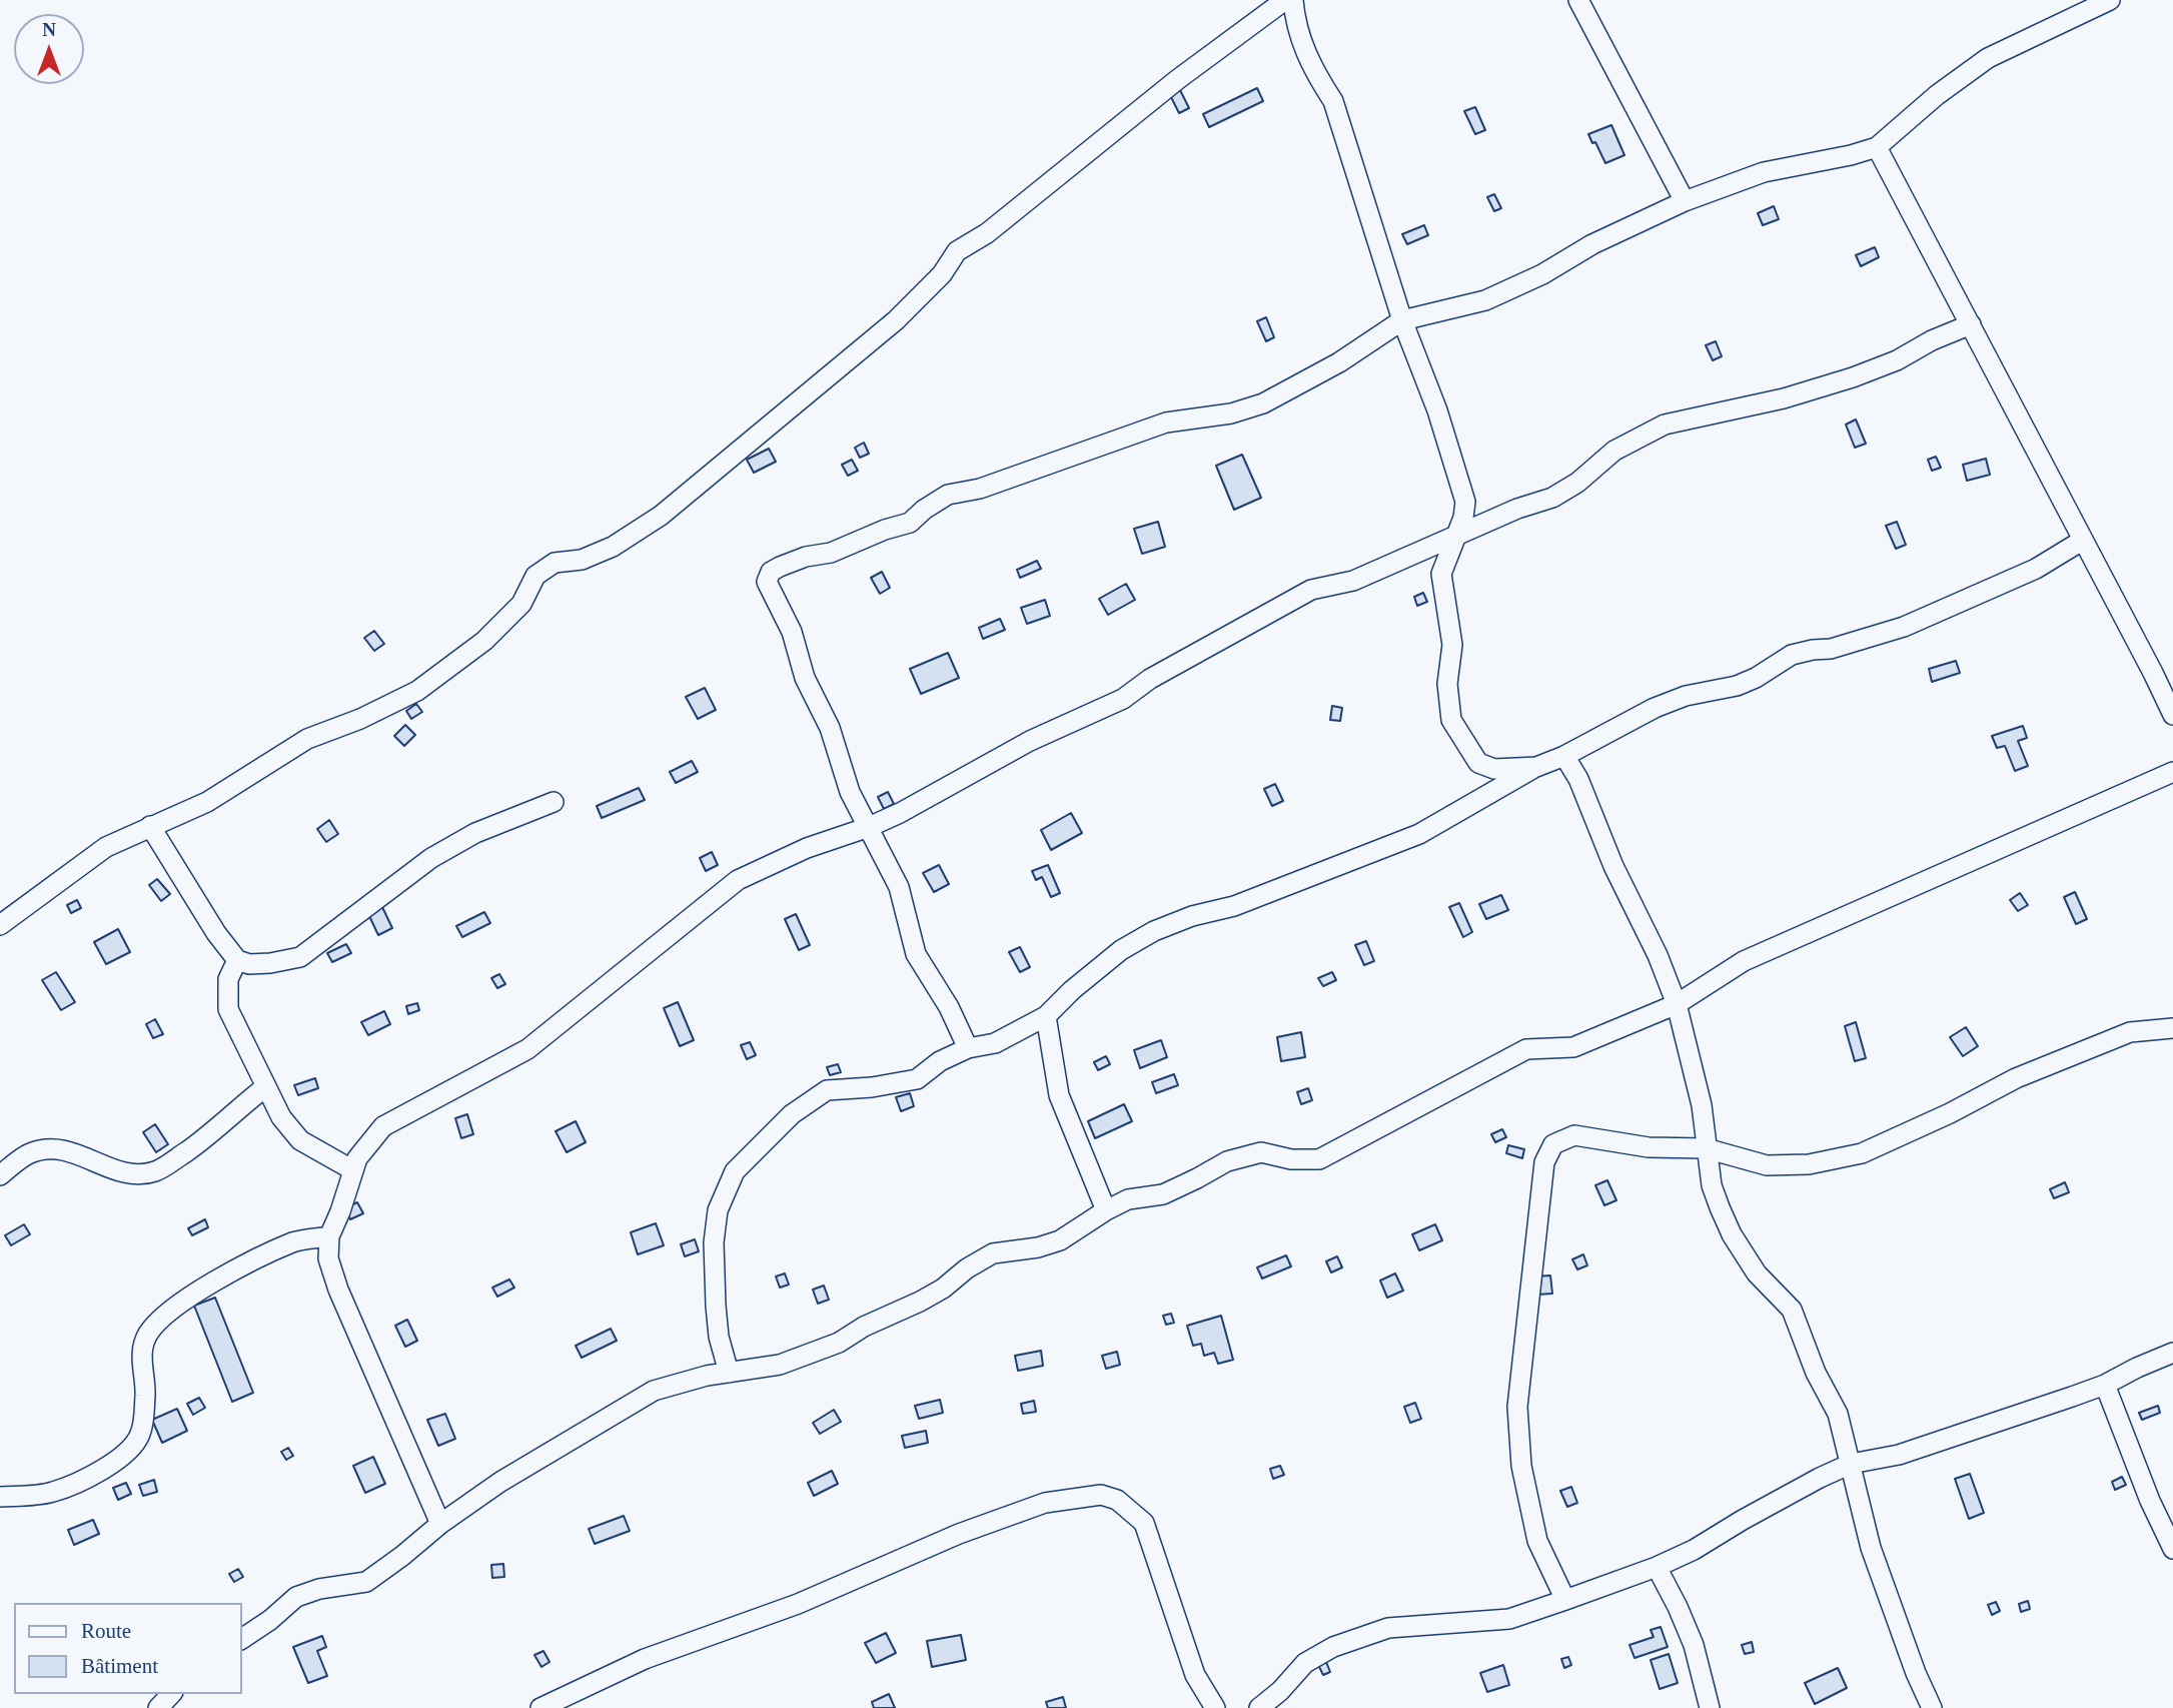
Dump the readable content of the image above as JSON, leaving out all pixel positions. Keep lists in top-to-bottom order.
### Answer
{
  "legend": ["Route", "Bâtiment"],
  "north": "top"
}
